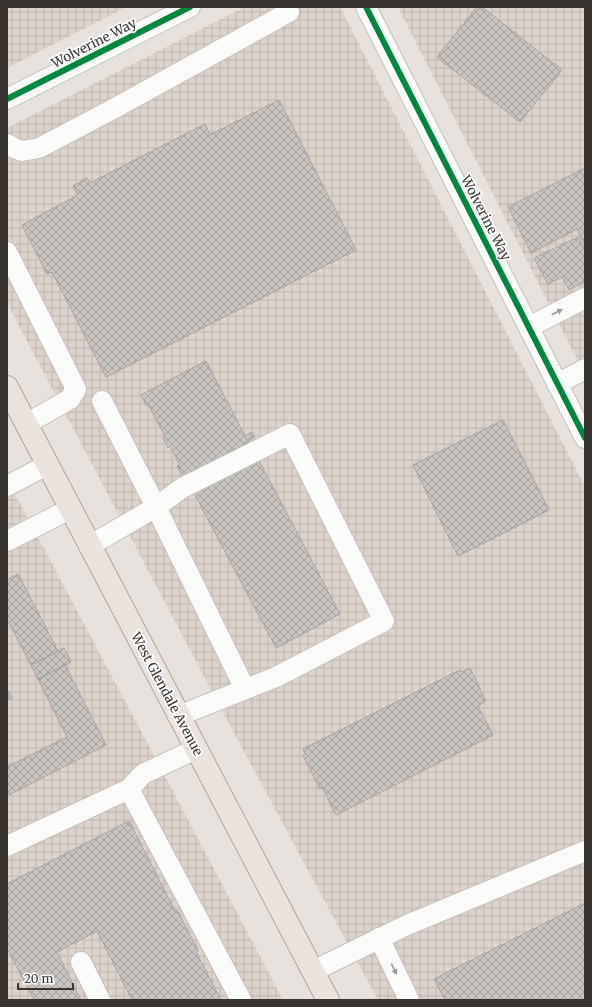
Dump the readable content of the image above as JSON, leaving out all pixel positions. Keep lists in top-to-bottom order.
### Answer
{
  "streets": {
    "main road": ["West Glendale Avenue"],
    "street": ["Wolverine Way"]
  },
  "scale_bar": "20 m"
}
